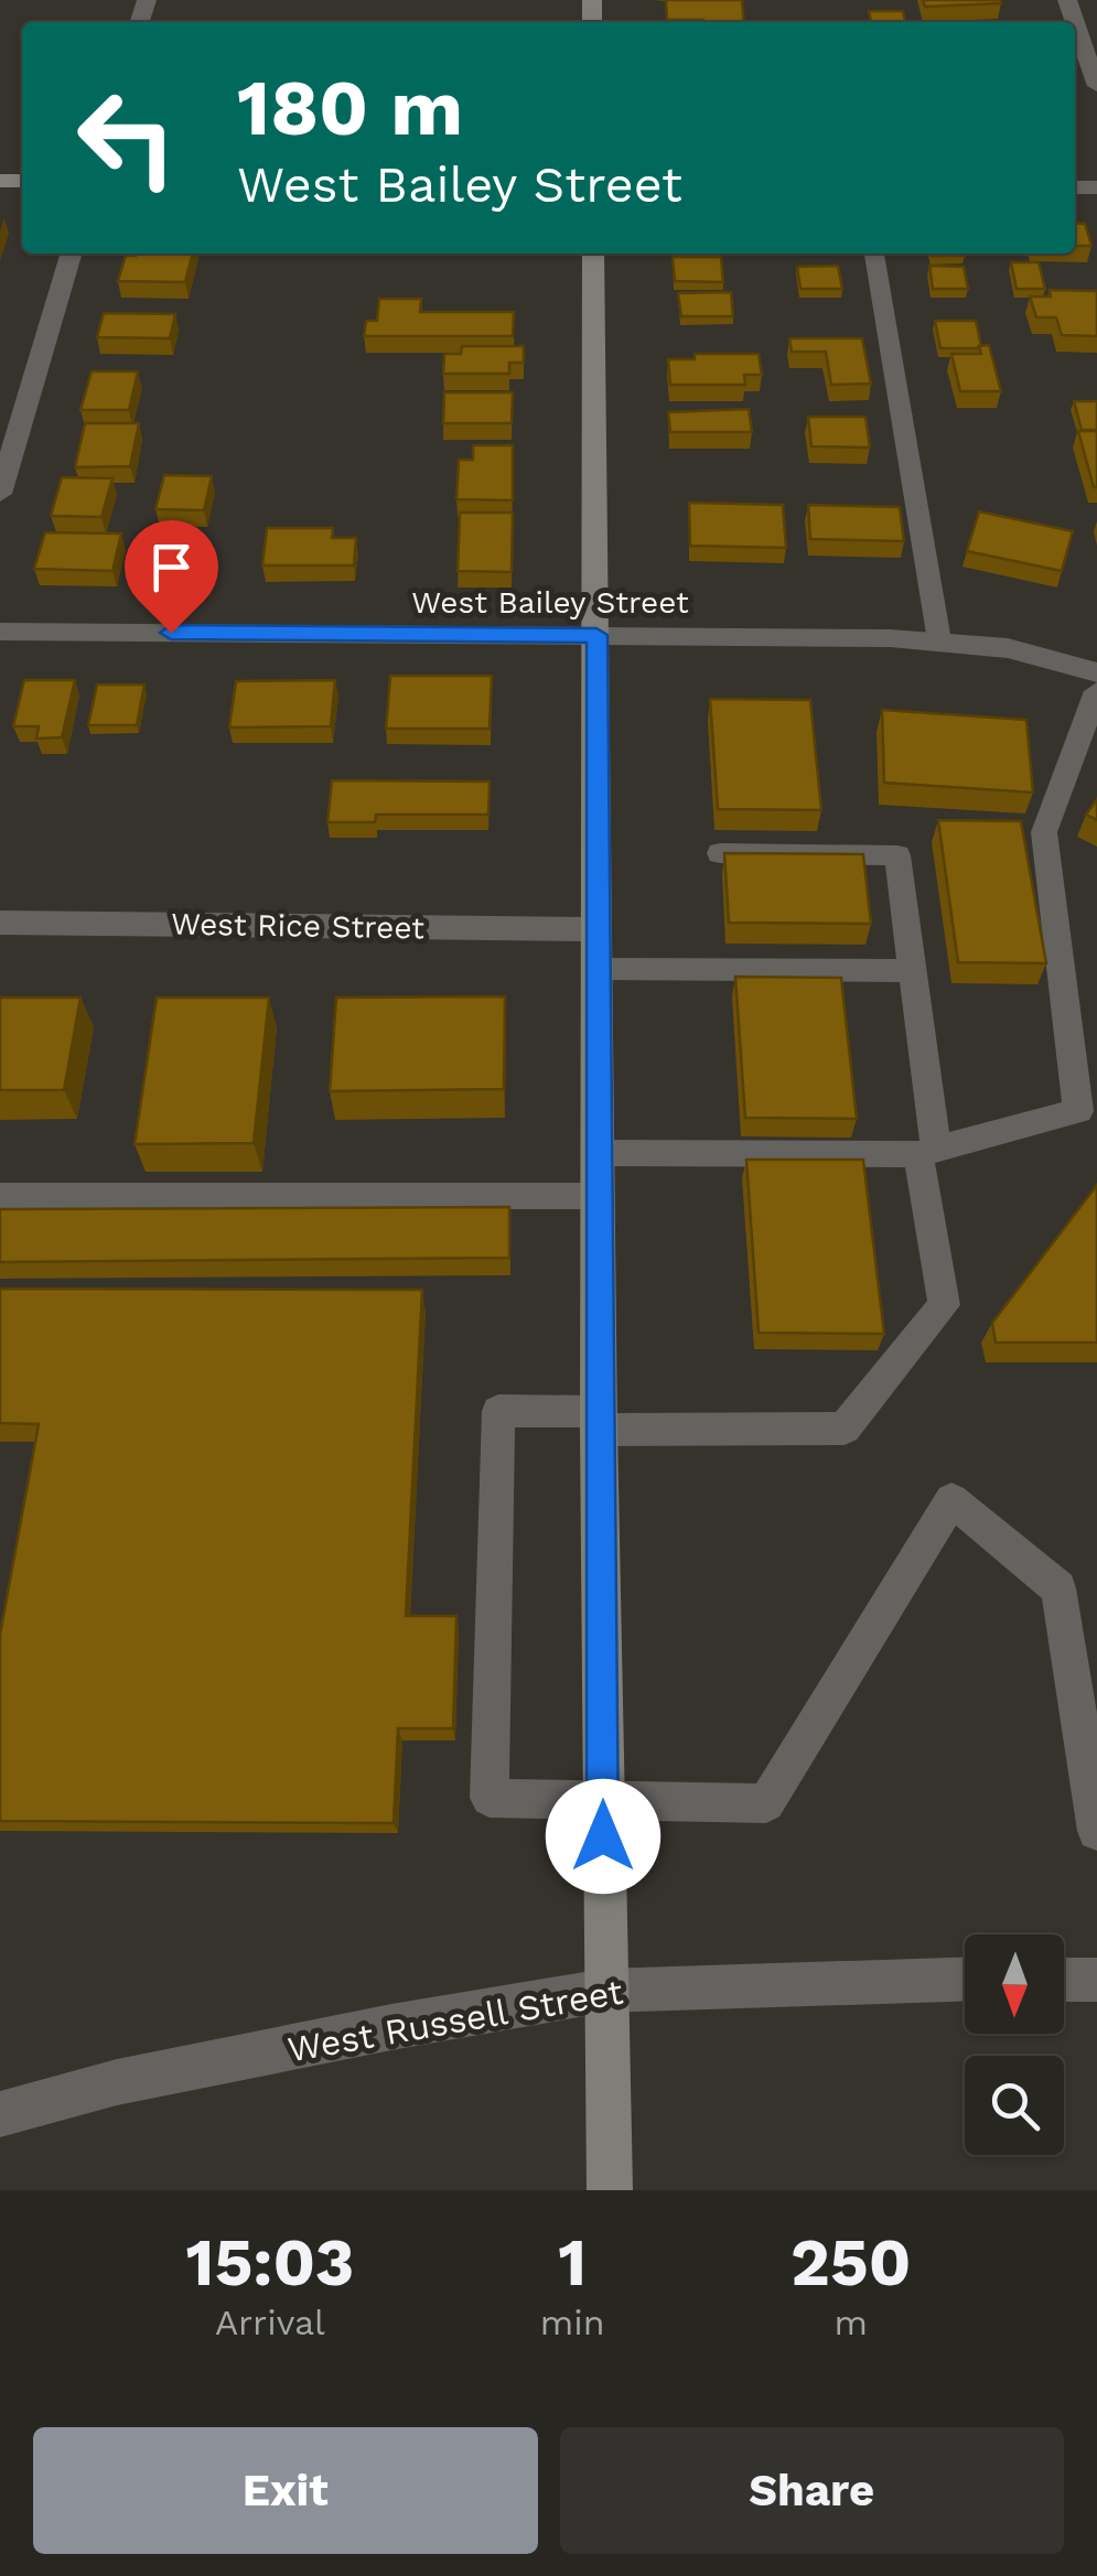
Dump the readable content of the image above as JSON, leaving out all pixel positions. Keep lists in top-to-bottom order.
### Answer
{
  "streets": {
    "street": ["West Bailey Street", "West Rice Street", "West Russell Street"]
  },
  "north": "bottom",
  "page": {
    "turn": ["180 m", "West Bailey Street"],
    "eta": [
      "15:03",
      "Arrival",
      "1",
      "min",
      "250",
      "m"
    ],
    "buttons": ["Exit", "Share"]
  }
}
